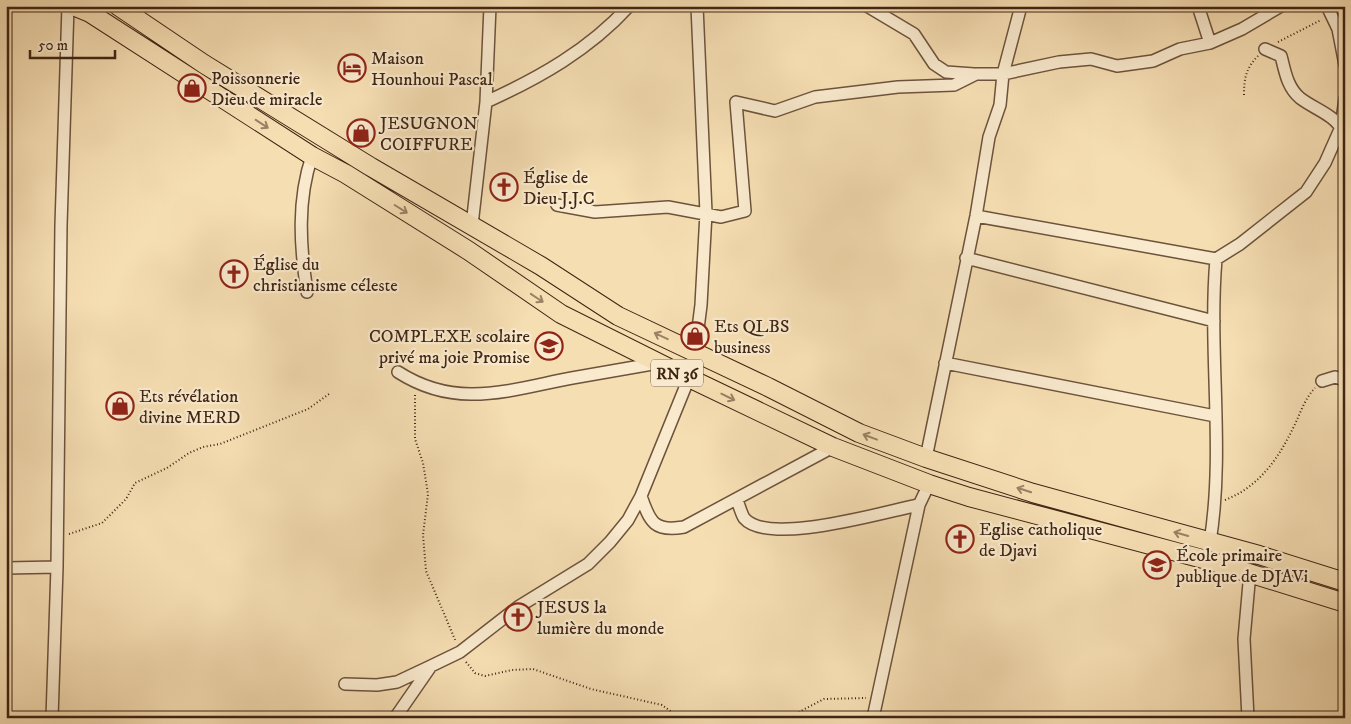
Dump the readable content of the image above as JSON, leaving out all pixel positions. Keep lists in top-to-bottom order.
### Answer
{
  "streets": {
    "main road": ["RN 36"]
  },
  "places": {
    "hotel": ["Maison Hounhoui Pascal"],
    "shop": [
      "Poissonnerie Dieu de miracle",
      "JESUGNON COIFFURE",
      "Ets QLBS business",
      "Ets révélation divine MERD"
    ],
    "church": [
      "Église de Dieu J.J.C",
      "Église du christianisme céleste",
      "Eglise catholique de Djavi",
      "JESUS la lumière du monde"
    ],
    "school or university": ["COMPLEXE scolaire privé ma joie Promise", "École primaire publique de DJAVi"]
  },
  "scale_bar": "50 m"
}
